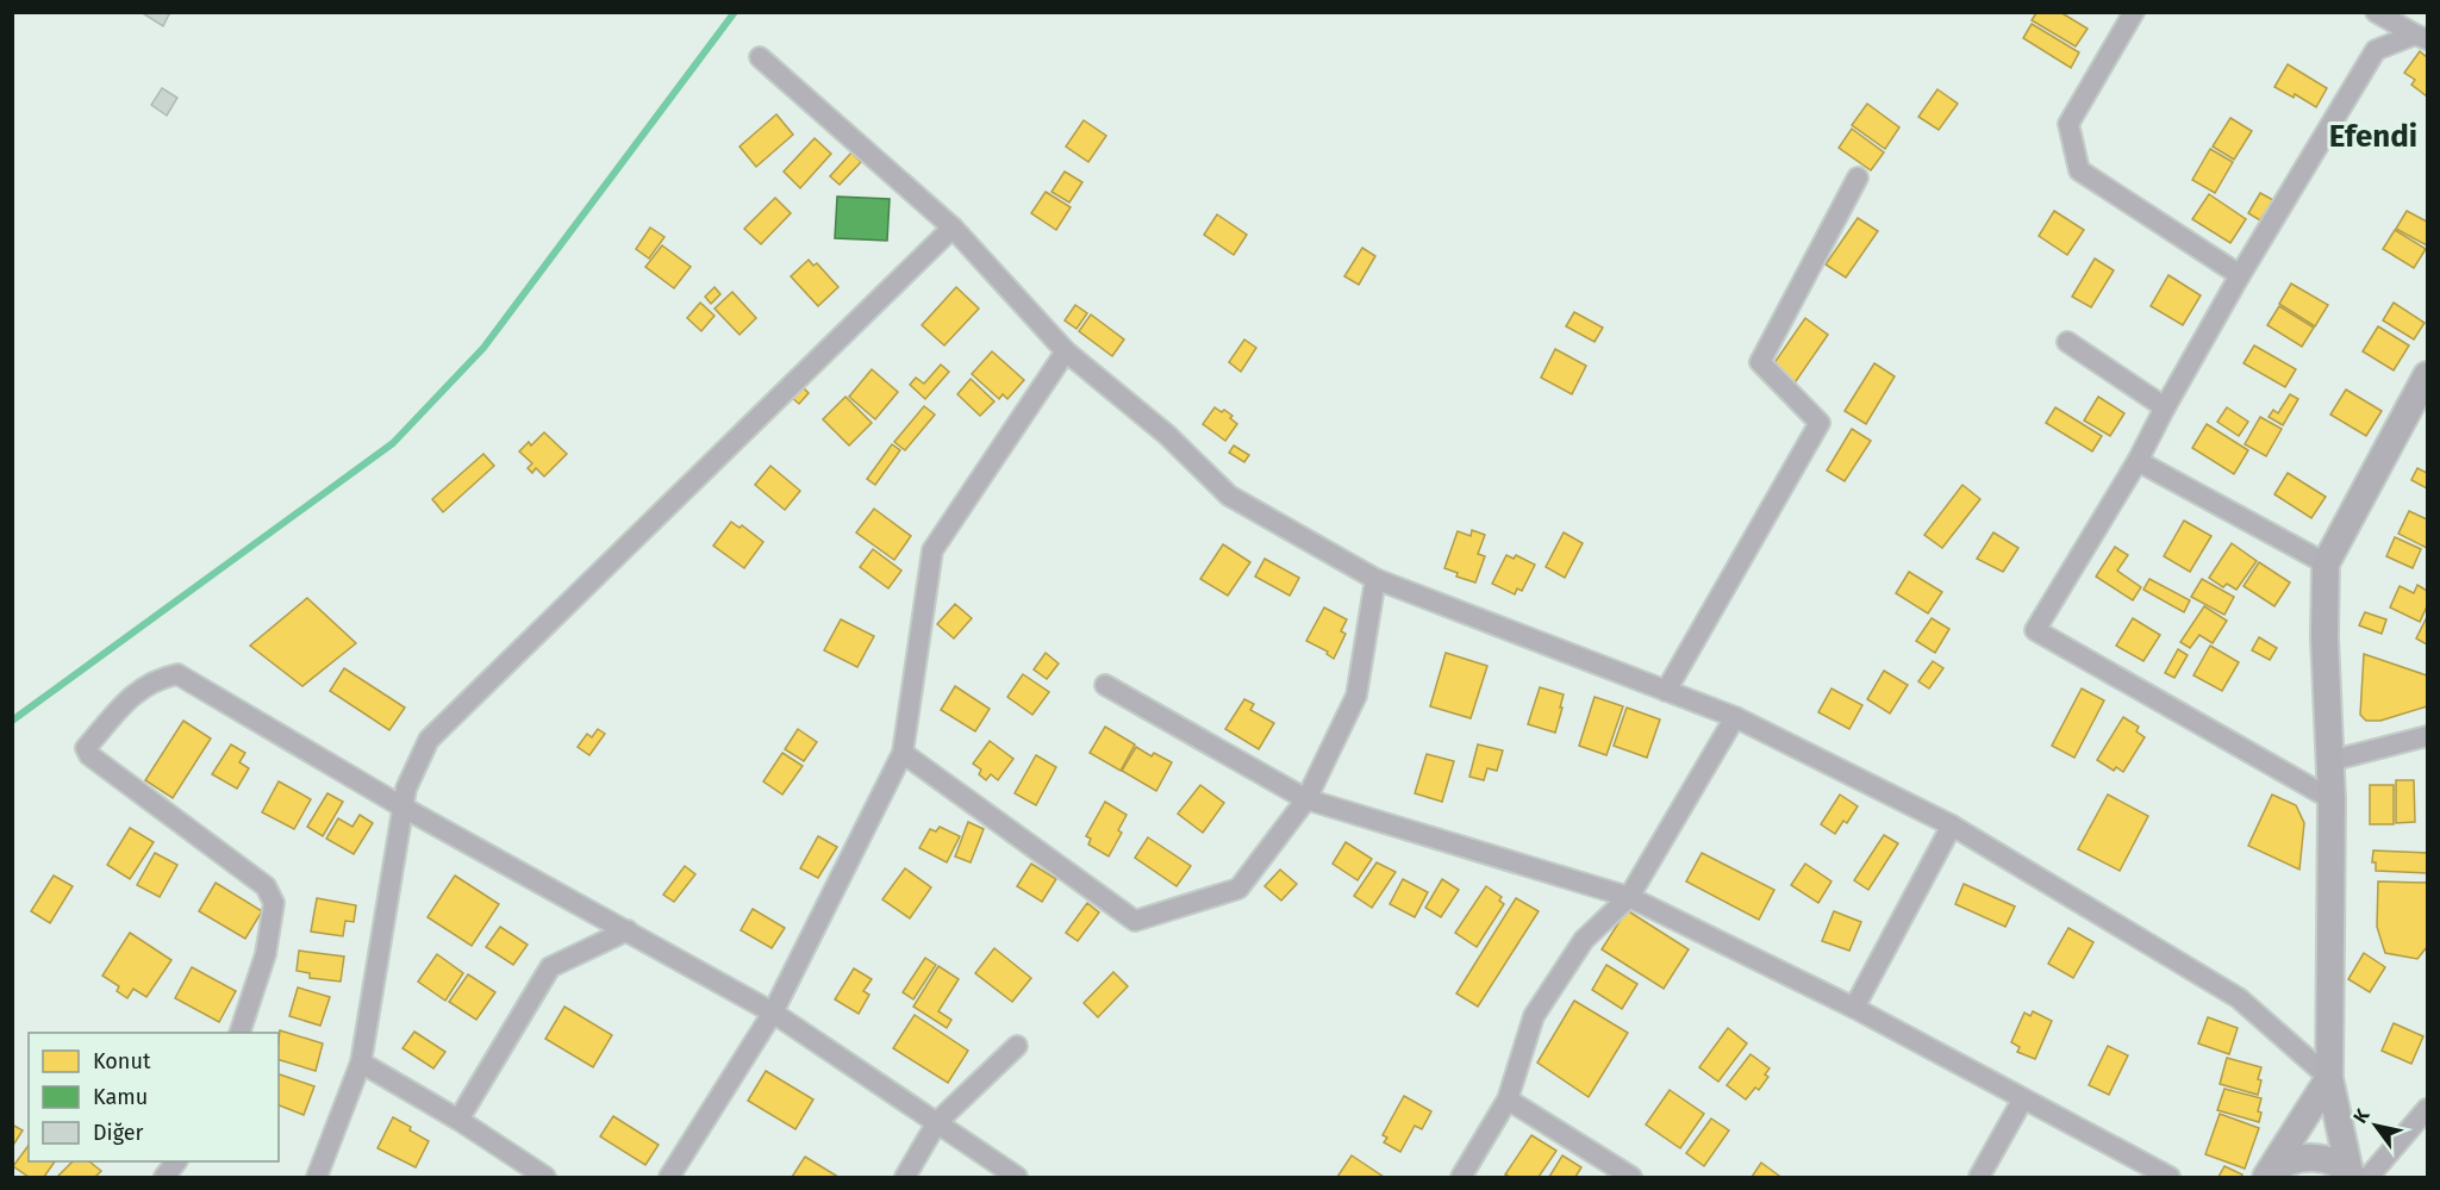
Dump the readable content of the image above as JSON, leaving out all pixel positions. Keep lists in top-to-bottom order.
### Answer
{
  "districts": ["Efendi"],
  "legend": ["Konut", "Kamu", "Diğer"],
  "north": "top left"
}
